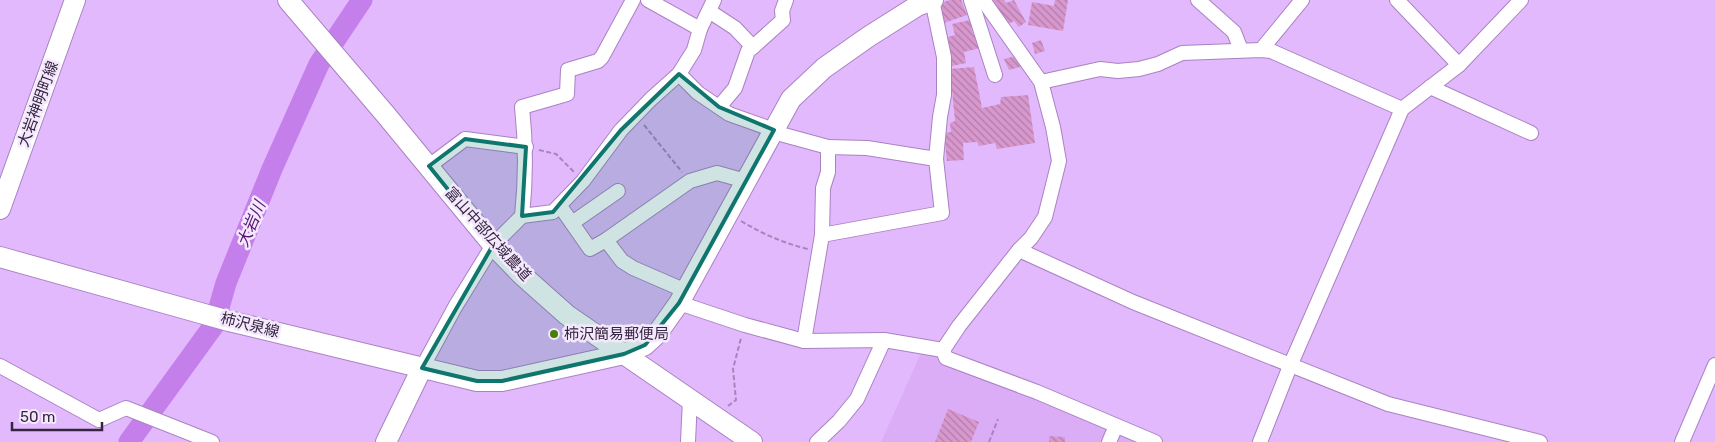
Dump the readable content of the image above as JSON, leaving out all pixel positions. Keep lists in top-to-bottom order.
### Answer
{
  "streets": {
    "street": ["大岩神明町線", "富山中部広域農道", "柿沢泉線"]
  },
  "crossings": [
    ["富山中部広域農道", "柿沢泉線"]
  ],
  "water": ["大岩川"],
  "places": ["柿沢簡易郵便局"],
  "scale_bar": "50 m"
}
